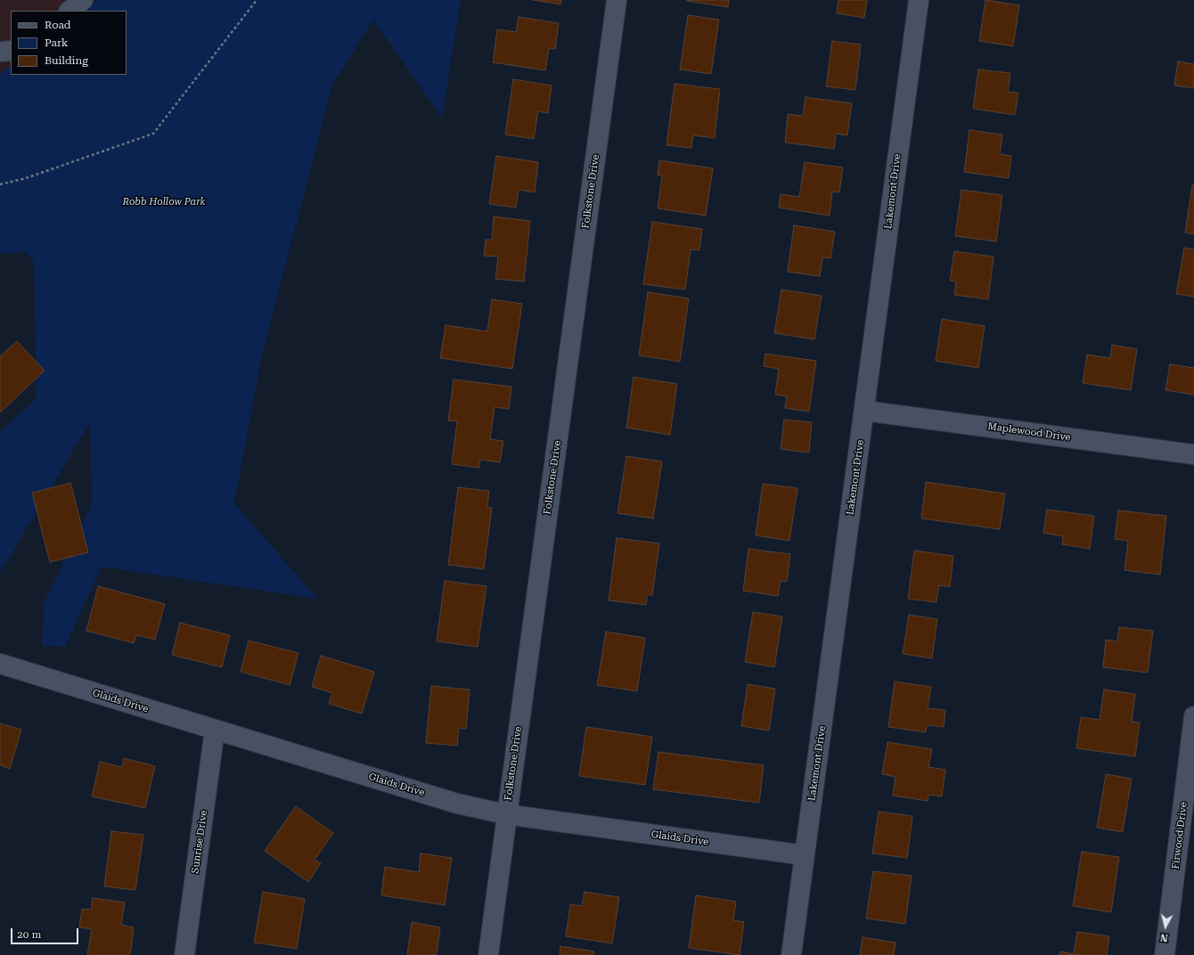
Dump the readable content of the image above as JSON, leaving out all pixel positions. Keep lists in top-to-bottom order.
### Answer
{
  "streets": {
    "street": [
      "Folkstone Drive",
      "Lakemont Drive",
      "Maplewood Drive",
      "Glaids Drive",
      "Firwood Drive",
      "Sunrise Drive"
    ]
  },
  "crossings": [
    ["Folkstone Drive", "Glaids Drive"],
    ["Lakemont Drive", "Maplewood Drive"],
    ["Lakemont Drive", "Glaids Drive"],
    ["Glaids Drive", "Sunrise Drive"]
  ],
  "parks": ["Robb Hollow Park"],
  "legend": ["Road", "Park", "Building"],
  "scale_bar": "20 m",
  "north": "bottom"
}
